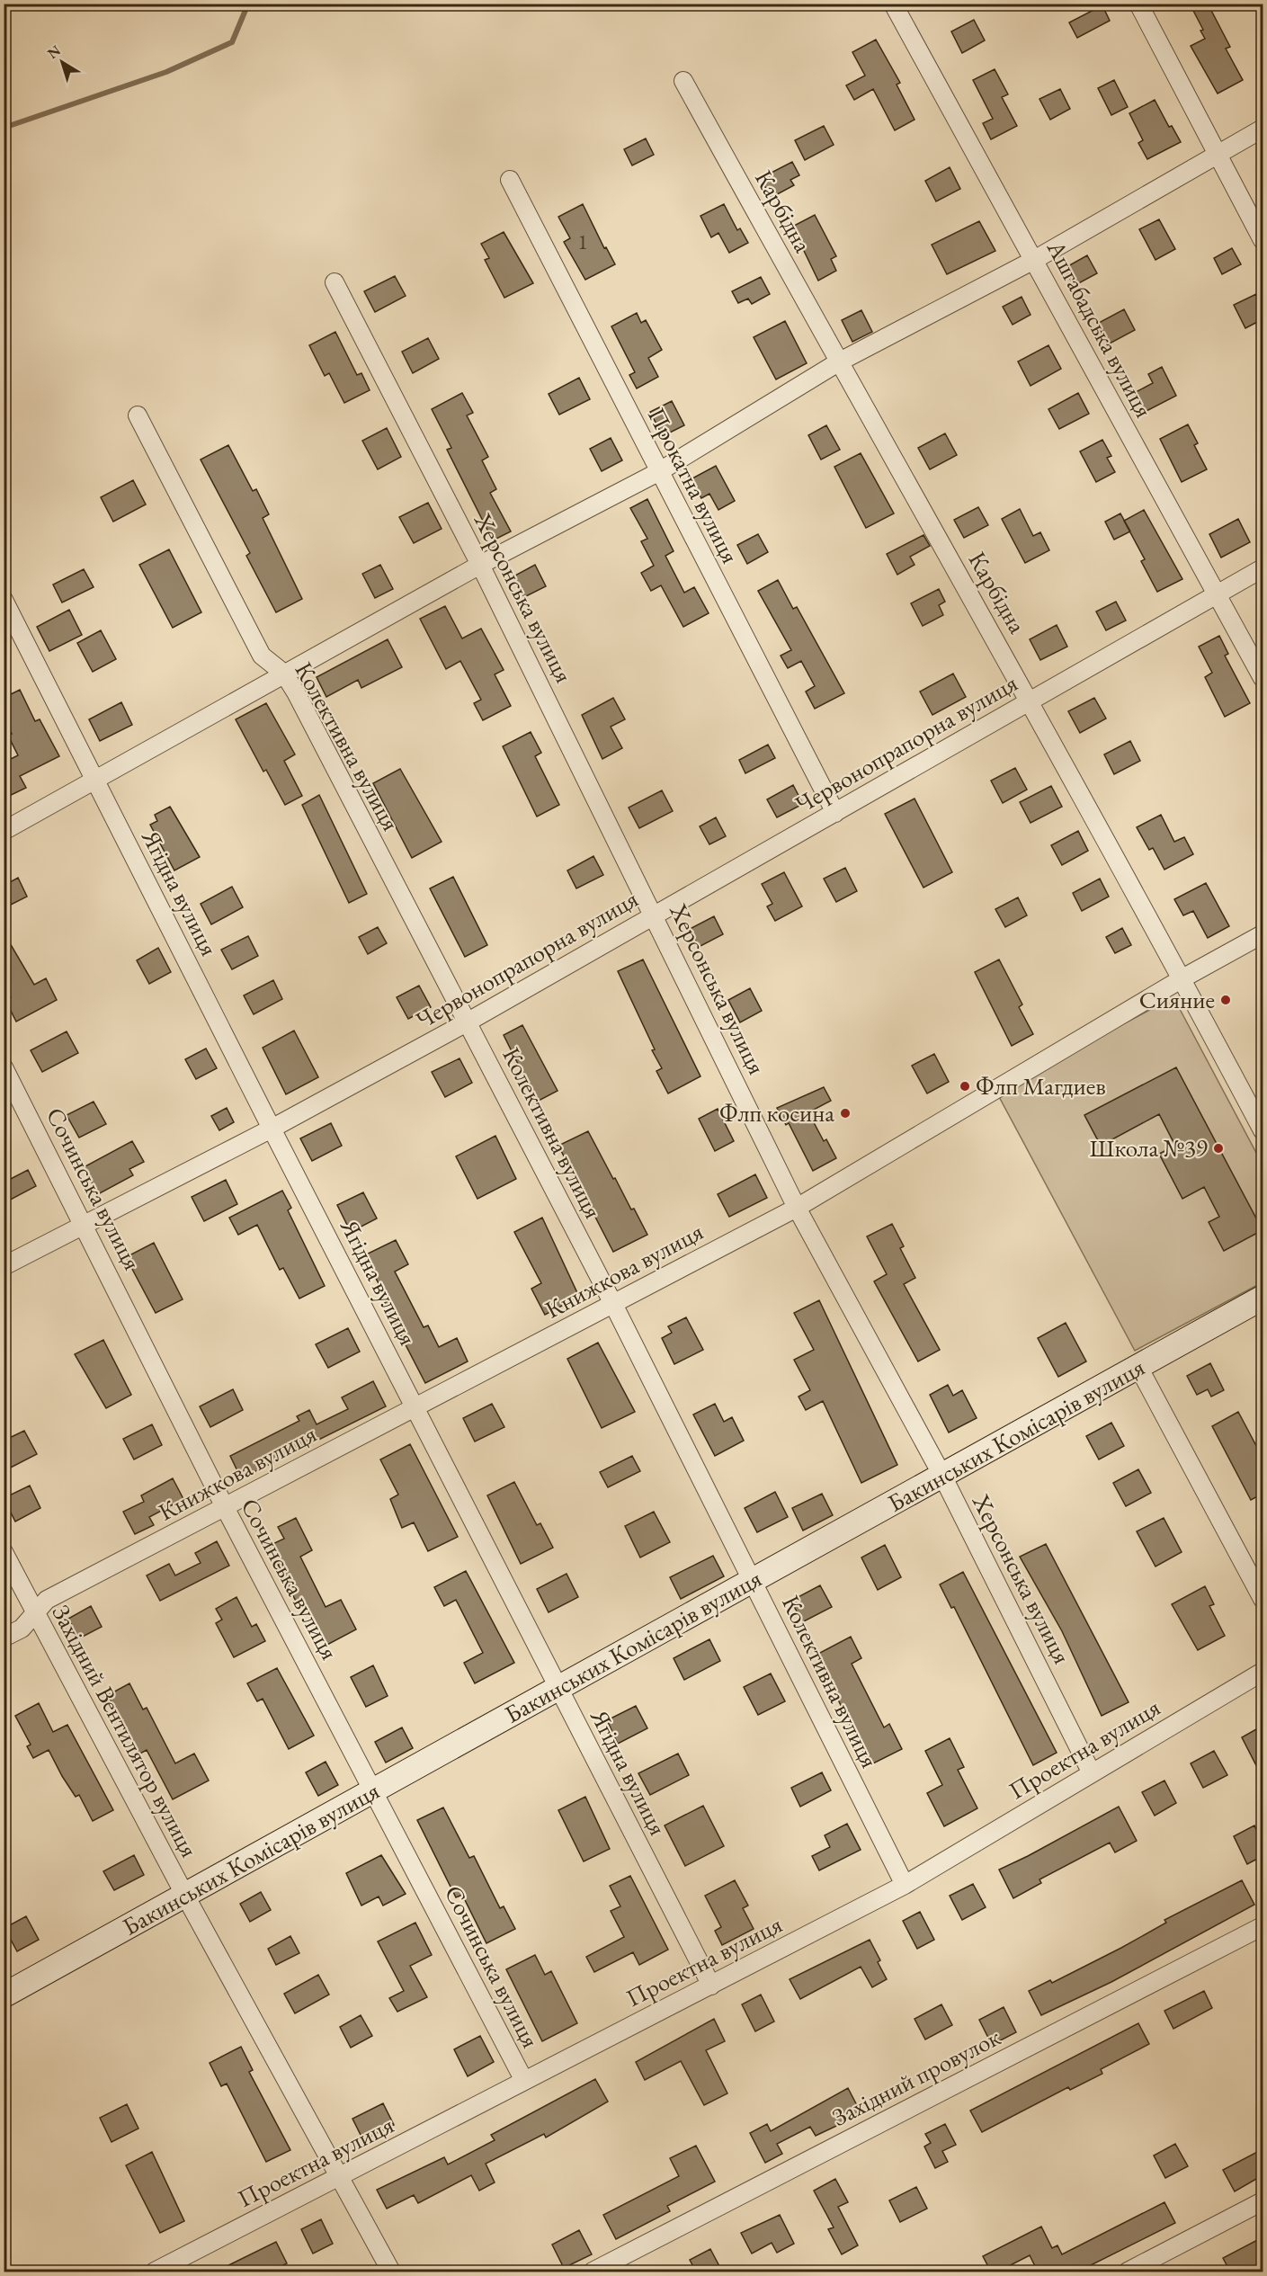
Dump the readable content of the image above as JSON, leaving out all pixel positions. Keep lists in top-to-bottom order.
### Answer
{
  "streets": {
    "street": [
      "Карбідна",
      "Ашгабадська вулиця",
      "Прокатна вулиця",
      "Херсонська вулиця",
      "Червонопрапорна вулиця",
      "Колективна вулиця",
      "Ягідна вулиця",
      "Сочинська вулиця",
      "Книжкова вулиця",
      "Бакинських Комісарів вулиця",
      "Західний Вентилятор вулиця",
      "Проектна вулиця",
      "Західний провулок"
    ]
  },
  "crossings": [
    ["Карбідна", "Червонопрапорна вулиця"],
    ["Карбідна", "Книжкова вулиця"],
    ["Ашгабадська вулиця", "Червонопрапорна вулиця"],
    ["Прокатна вулиця", "Червонопрапорна вулиця"],
    ["Херсонська вулиця", "Червонопрапорна вулиця"],
    ["Херсонська вулиця", "Книжкова вулиця"],
    ["Херсонська вулиця", "Бакинських Комісарів вулиця"],
    ["Херсонська вулиця", "Проектна вулиця"],
    ["Червонопрапорна вулиця", "Колективна вулиця"],
    ["Червонопрапорна вулиця", "Ягідна вулиця"],
    ["Червонопрапорна вулиця", "Сочинська вулиця"],
    ["Колективна вулиця", "Книжкова вулиця"],
    ["Колективна вулиця", "Бакинських Комісарів вулиця"],
    ["Колективна вулиця", "Проектна вулиця"],
    ["Ягідна вулиця", "Книжкова вулиця"],
    ["Ягідна вулиця", "Бакинських Комісарів вулиця"],
    ["Ягідна вулиця", "Проектна вулиця"],
    ["Сочинська вулиця", "Книжкова вулиця"],
    ["Сочинська вулиця", "Бакинських Комісарів вулиця"],
    ["Сочинська вулиця", "Проектна вулиця"],
    ["Книжкова вулиця", "Західний Вентилятор вулиця"],
    ["Бакинських Комісарів вулиця", "Західний Вентилятор вулиця"],
    ["Західний Вентилятор вулиця", "Проектна вулиця"]
  ],
  "places": [
    "Сияние",
    "Флп Магдиев",
    "Флп косина",
    "Школа №39"
  ],
  "house_numbers": ["1"],
  "north": "top left"
}
